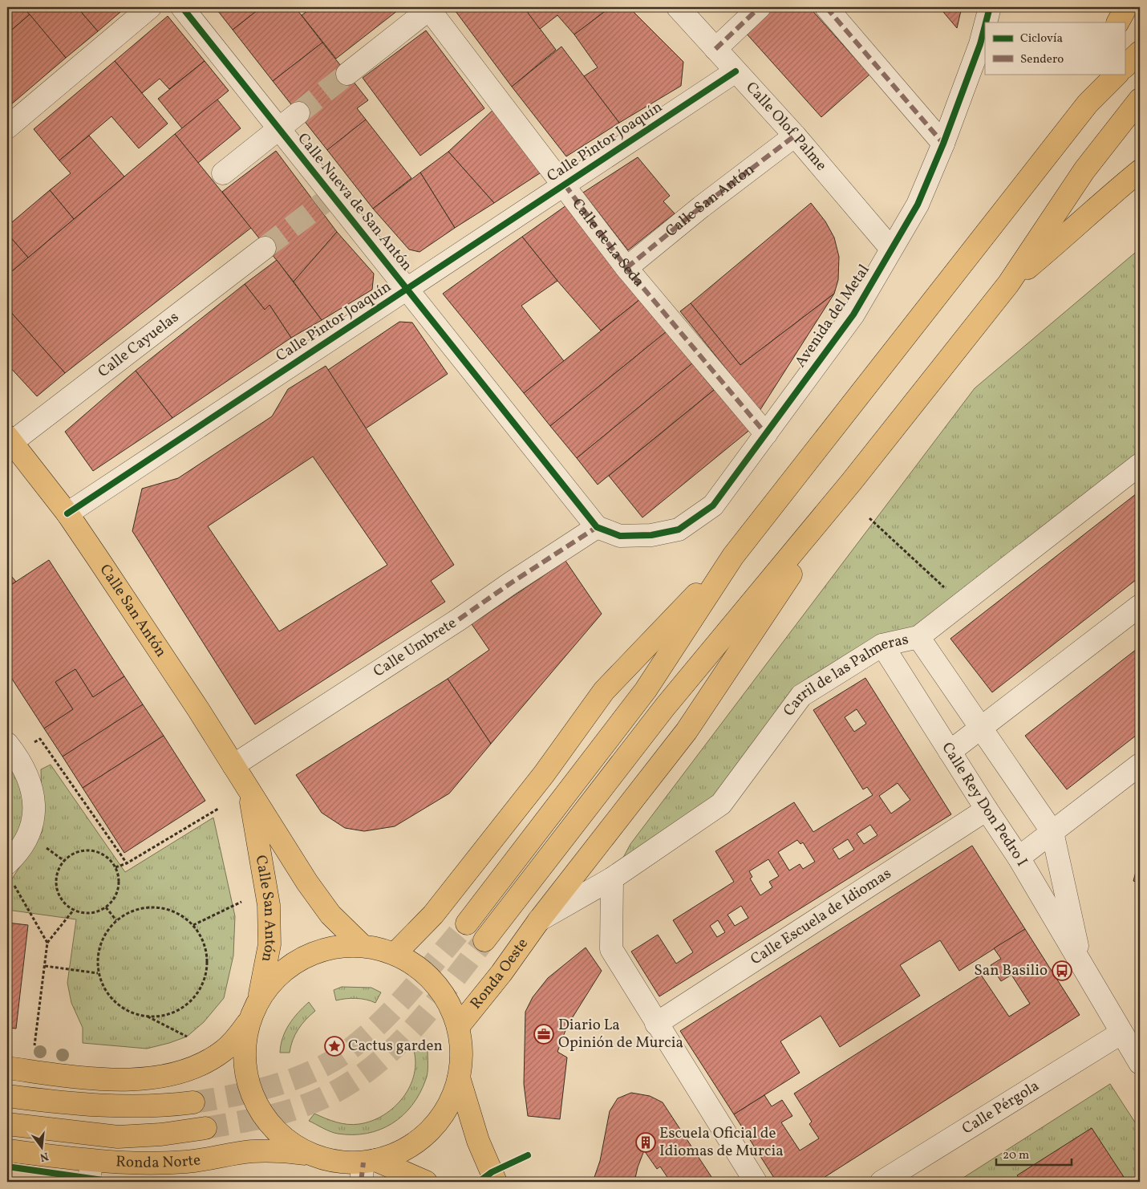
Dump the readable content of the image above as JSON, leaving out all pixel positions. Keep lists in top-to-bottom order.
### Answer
{
  "streets": {
    "main road": ["Calle San Antón", "Ronda Oeste", "Ronda Norte"],
    "street": [
      "Calle Olof Palme",
      "Calle Pintor Joaquín",
      "Calle Nueva de San Antón",
      "Calle de La Seda",
      "Avenida del Metal",
      "Calle Cayuelas",
      "Calle Umbrete",
      "Carril de las Palmeras",
      "Calle Rey Don Pedro I",
      "Calle Escuela de Idiomas",
      "Calle Pérgola"
    ]
  },
  "crossings": [
    ["Calle Olof Palme", "Calle Pintor Joaquín"],
    ["Calle Olof Palme", "Calle San Antón"],
    ["Calle Olof Palme", "Avenida del Metal"],
    ["Calle Pintor Joaquín", "Calle San Antón"],
    ["Calle Pintor Joaquín", "Calle Nueva de San Antón"],
    ["Calle Pintor Joaquín", "Calle de La Seda"],
    ["Calle San Antón", "Calle de La Seda"],
    ["Calle San Antón", "Calle Cayuelas"],
    ["Calle San Antón", "Calle Umbrete"],
    ["Calle Nueva de San Antón", "Avenida del Metal"],
    ["Calle Nueva de San Antón", "Calle Umbrete"],
    ["Calle de La Seda", "Avenida del Metal"],
    ["Avenida del Metal", "Calle Umbrete"],
    ["Carril de las Palmeras", "Calle Rey Don Pedro I"],
    ["Carril de las Palmeras", "Ronda Oeste"],
    ["Calle Rey Don Pedro I", "Calle Escuela de Idiomas"],
    ["Calle Rey Don Pedro I", "Calle Pérgola"]
  ],
  "places": {
    "bus stop": ["San Basilio"],
    "office": ["Diario La Opinión de Murcia"],
    "place": ["Cactus garden"],
    "building": ["Escuela Oficial de Idiomas de Murcia"]
  },
  "legend": ["Ciclovía", "Sendero"],
  "scale_bar": "20 m",
  "north": "bottom"
}
